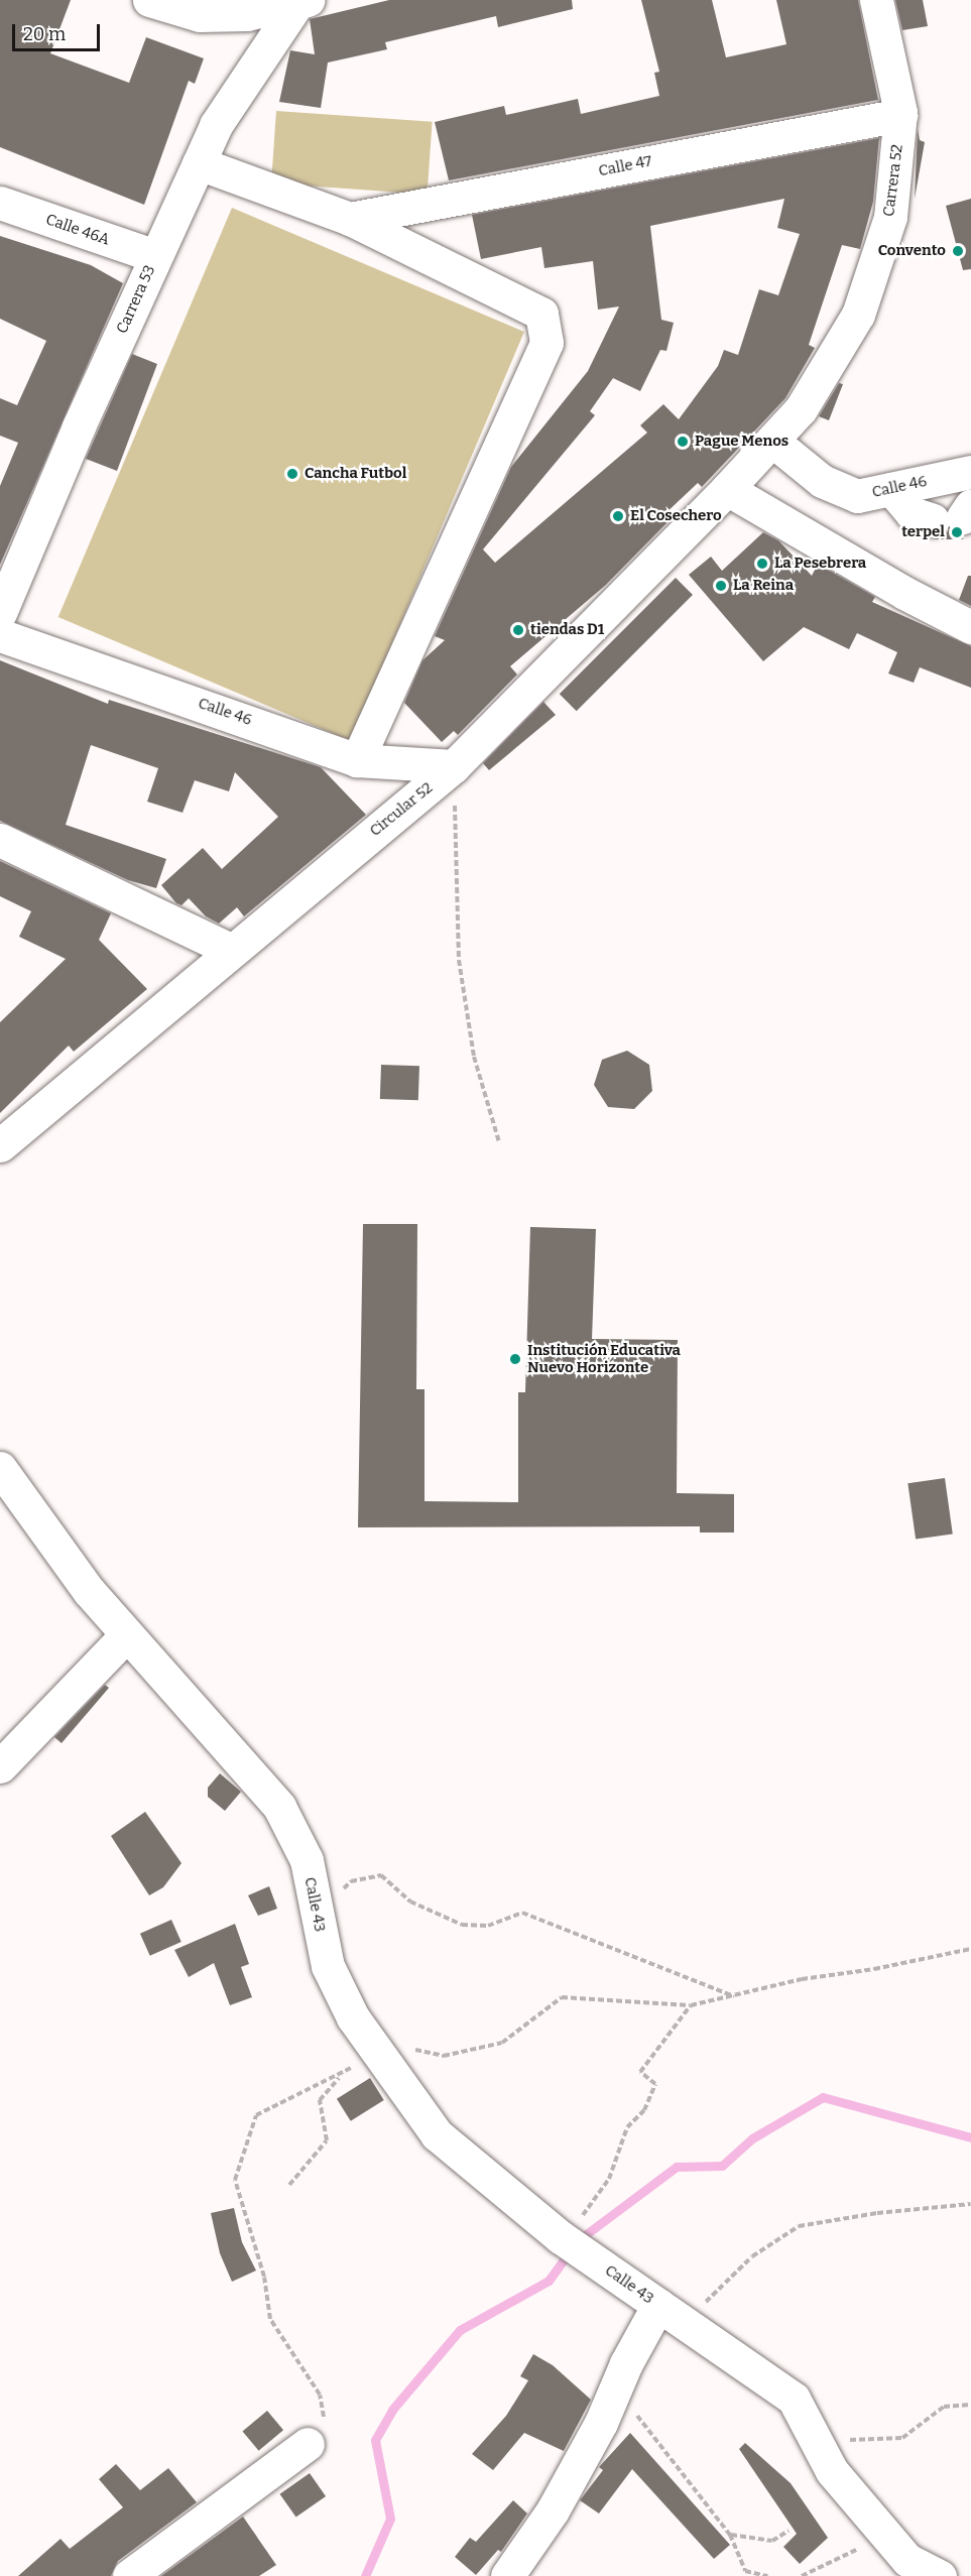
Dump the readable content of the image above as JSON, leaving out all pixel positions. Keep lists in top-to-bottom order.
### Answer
{
  "streets": {
    "street": [
      "Calle 47",
      "Carrera 52",
      "Calle 46A",
      "Carrera 53",
      "Calle 46",
      "Circular 52",
      "Calle 43"
    ]
  },
  "crossings": [
    ["Calle 47", "Carrera 52"],
    ["Carrera 52", "Calle 46"],
    ["Carrera 52", "Circular 52"],
    ["Calle 46A", "Carrera 53"],
    ["Calle 46", "Circular 52"]
  ],
  "places": [
    "Convento",
    "Pague Menos",
    "Cancha Futbol",
    "El Cosechero",
    "terpel",
    "La Pesebrera",
    "La Reina",
    "tiendas D1",
    "Institución Educativa Nuevo Horizonte"
  ],
  "scale_bar": "20 m"
}
